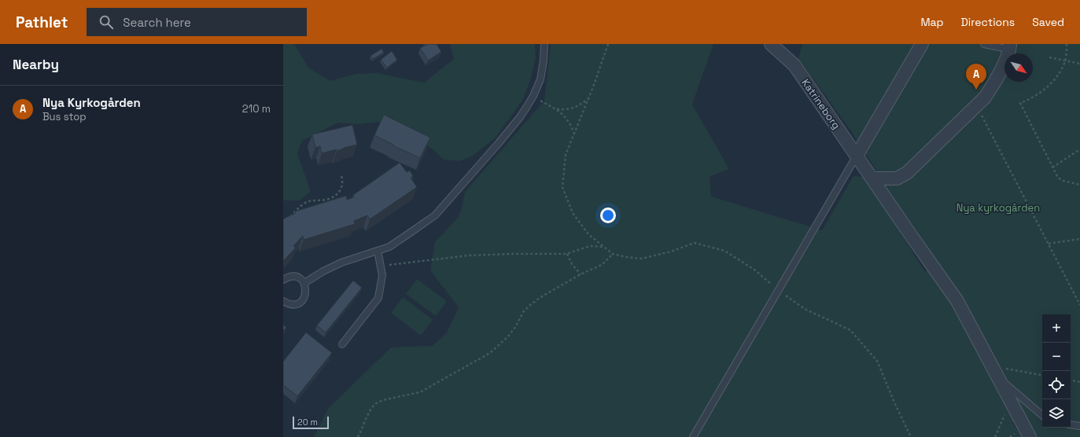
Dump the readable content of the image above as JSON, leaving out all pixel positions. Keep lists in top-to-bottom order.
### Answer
{
  "streets": {
    "street": ["Katrineborg"]
  },
  "parks": ["Nya kyrkogården"],
  "scale_bar": "20 m",
  "north": "bottom right",
  "page": {
    "header": "Pathlet",
    "search": "Search here",
    "nav": ["Map", "Directions", "Saved"],
    "heading": "Nearby",
    "pins": "A",
    "list": [
      {
        "mark": "A",
        "name": "Nya Kyrkogården",
        "note": "Bus stop",
        "value": "210 m"
      }
    ],
    "map_buttons": ["+", "−"],
    "scale": "20 m"
  }
}
